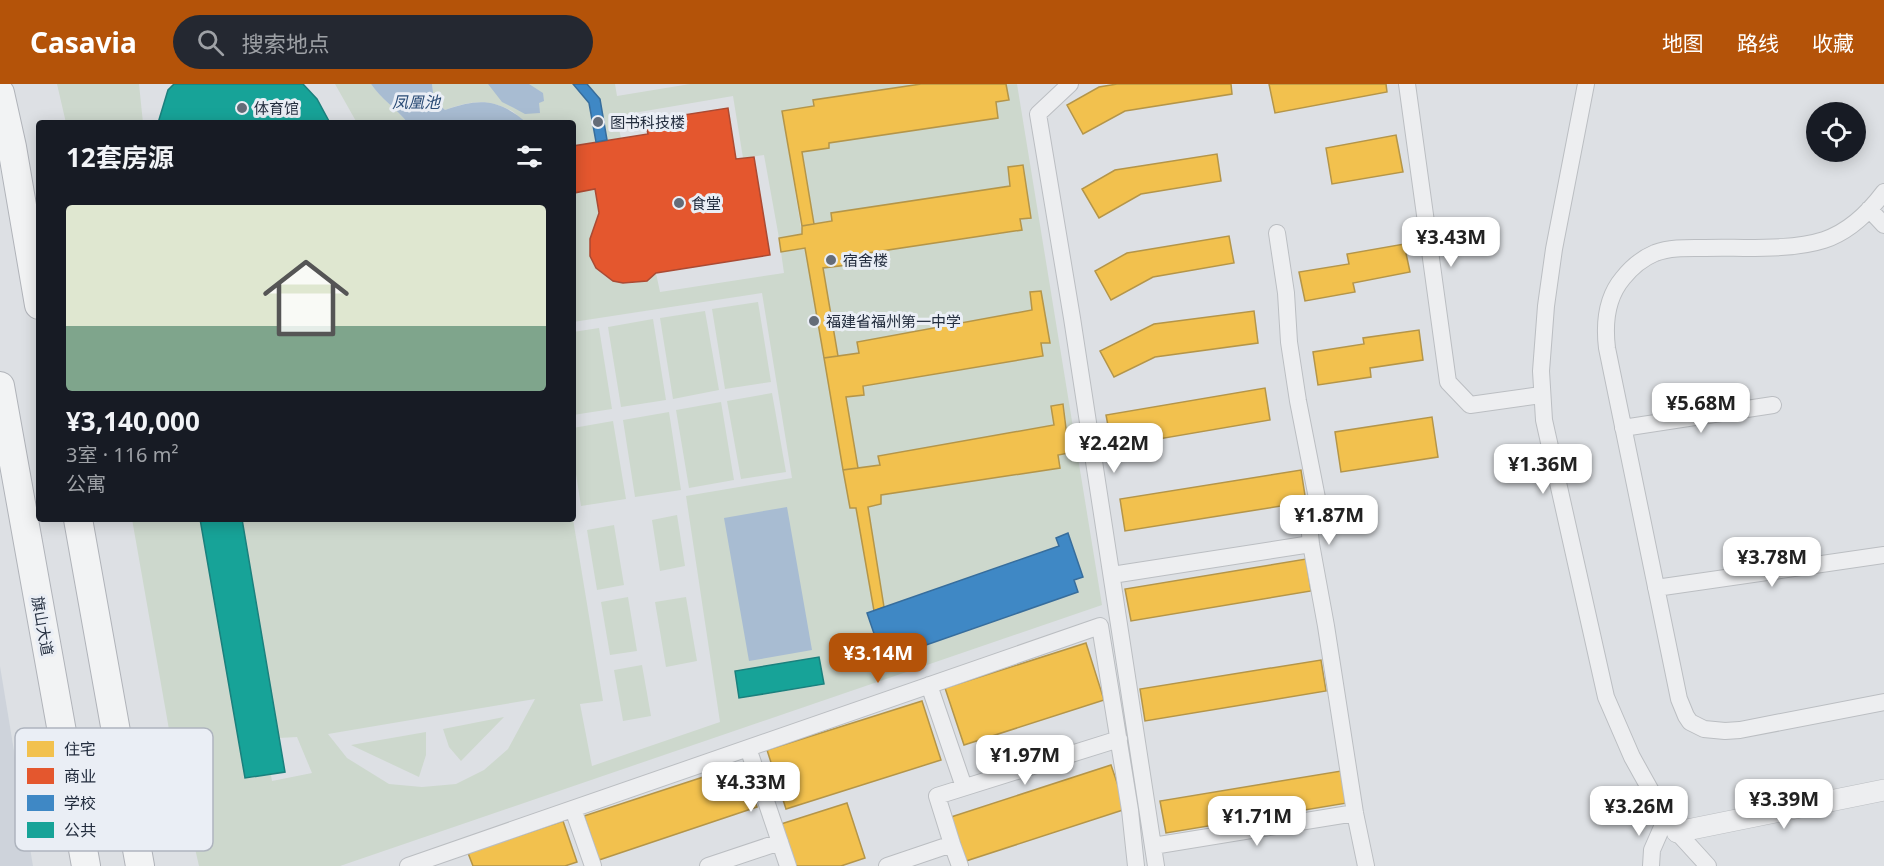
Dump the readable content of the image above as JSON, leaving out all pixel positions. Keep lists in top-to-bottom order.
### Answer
{
  "streets": {
    "highway": ["旗山大道"]
  },
  "water": ["凤凰池"],
  "places": [
    "体育馆",
    "图书科技楼",
    "食堂",
    "宿舍楼",
    "福建省福州第一中学"
  ],
  "legend": [
    "住宅",
    "商业",
    "学校",
    "公共"
  ],
  "page": {
    "header": "Casavia",
    "search": "搜索地点",
    "nav": ["地图", "路线", "收藏"],
    "heading": "12套房源",
    "list": [
      {
        "name": "¥3,140,000",
        "note": "3室 · 116 m² · 公寓"
      }
    ],
    "price": [
      "¥3.43M",
      "¥5.68M",
      "¥2.42M",
      "¥1.36M",
      "¥1.87M",
      "¥3.78M",
      "¥3.14M",
      "¥1.97M",
      "¥4.33M",
      "¥3.39M",
      "¥3.26M",
      "¥1.71M"
    ]
  }
}
